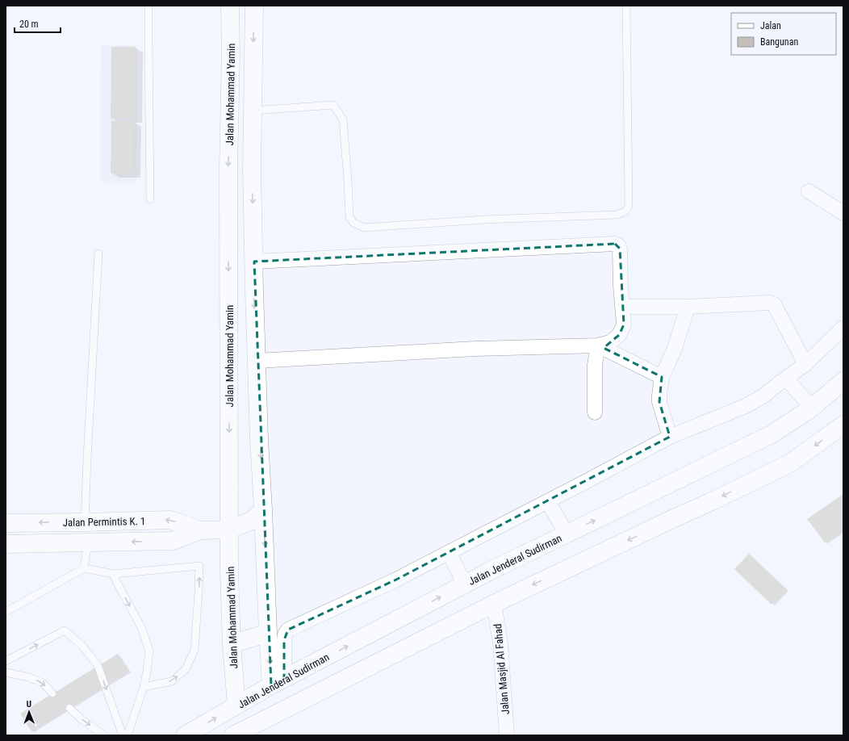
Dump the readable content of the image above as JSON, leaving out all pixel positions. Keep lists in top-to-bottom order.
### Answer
{
  "streets": {
    "main road": ["Jalan Mohammad Yamin", "Jalan Permintis K. 1", "Jalan Jenderal Sudirman"],
    "street": ["Jalan Masjid Al Fahad"]
  },
  "crossings": [
    ["Jalan Mohammad Yamin", "Jalan Permintis K. 1"],
    ["Jalan Mohammad Yamin", "Jalan Jenderal Sudirman"]
  ],
  "one_way": ["Jalan Permintis K. 1"],
  "legend": ["Jalan", "Bangunan"],
  "scale_bar": "20 m",
  "north": "top"
}
